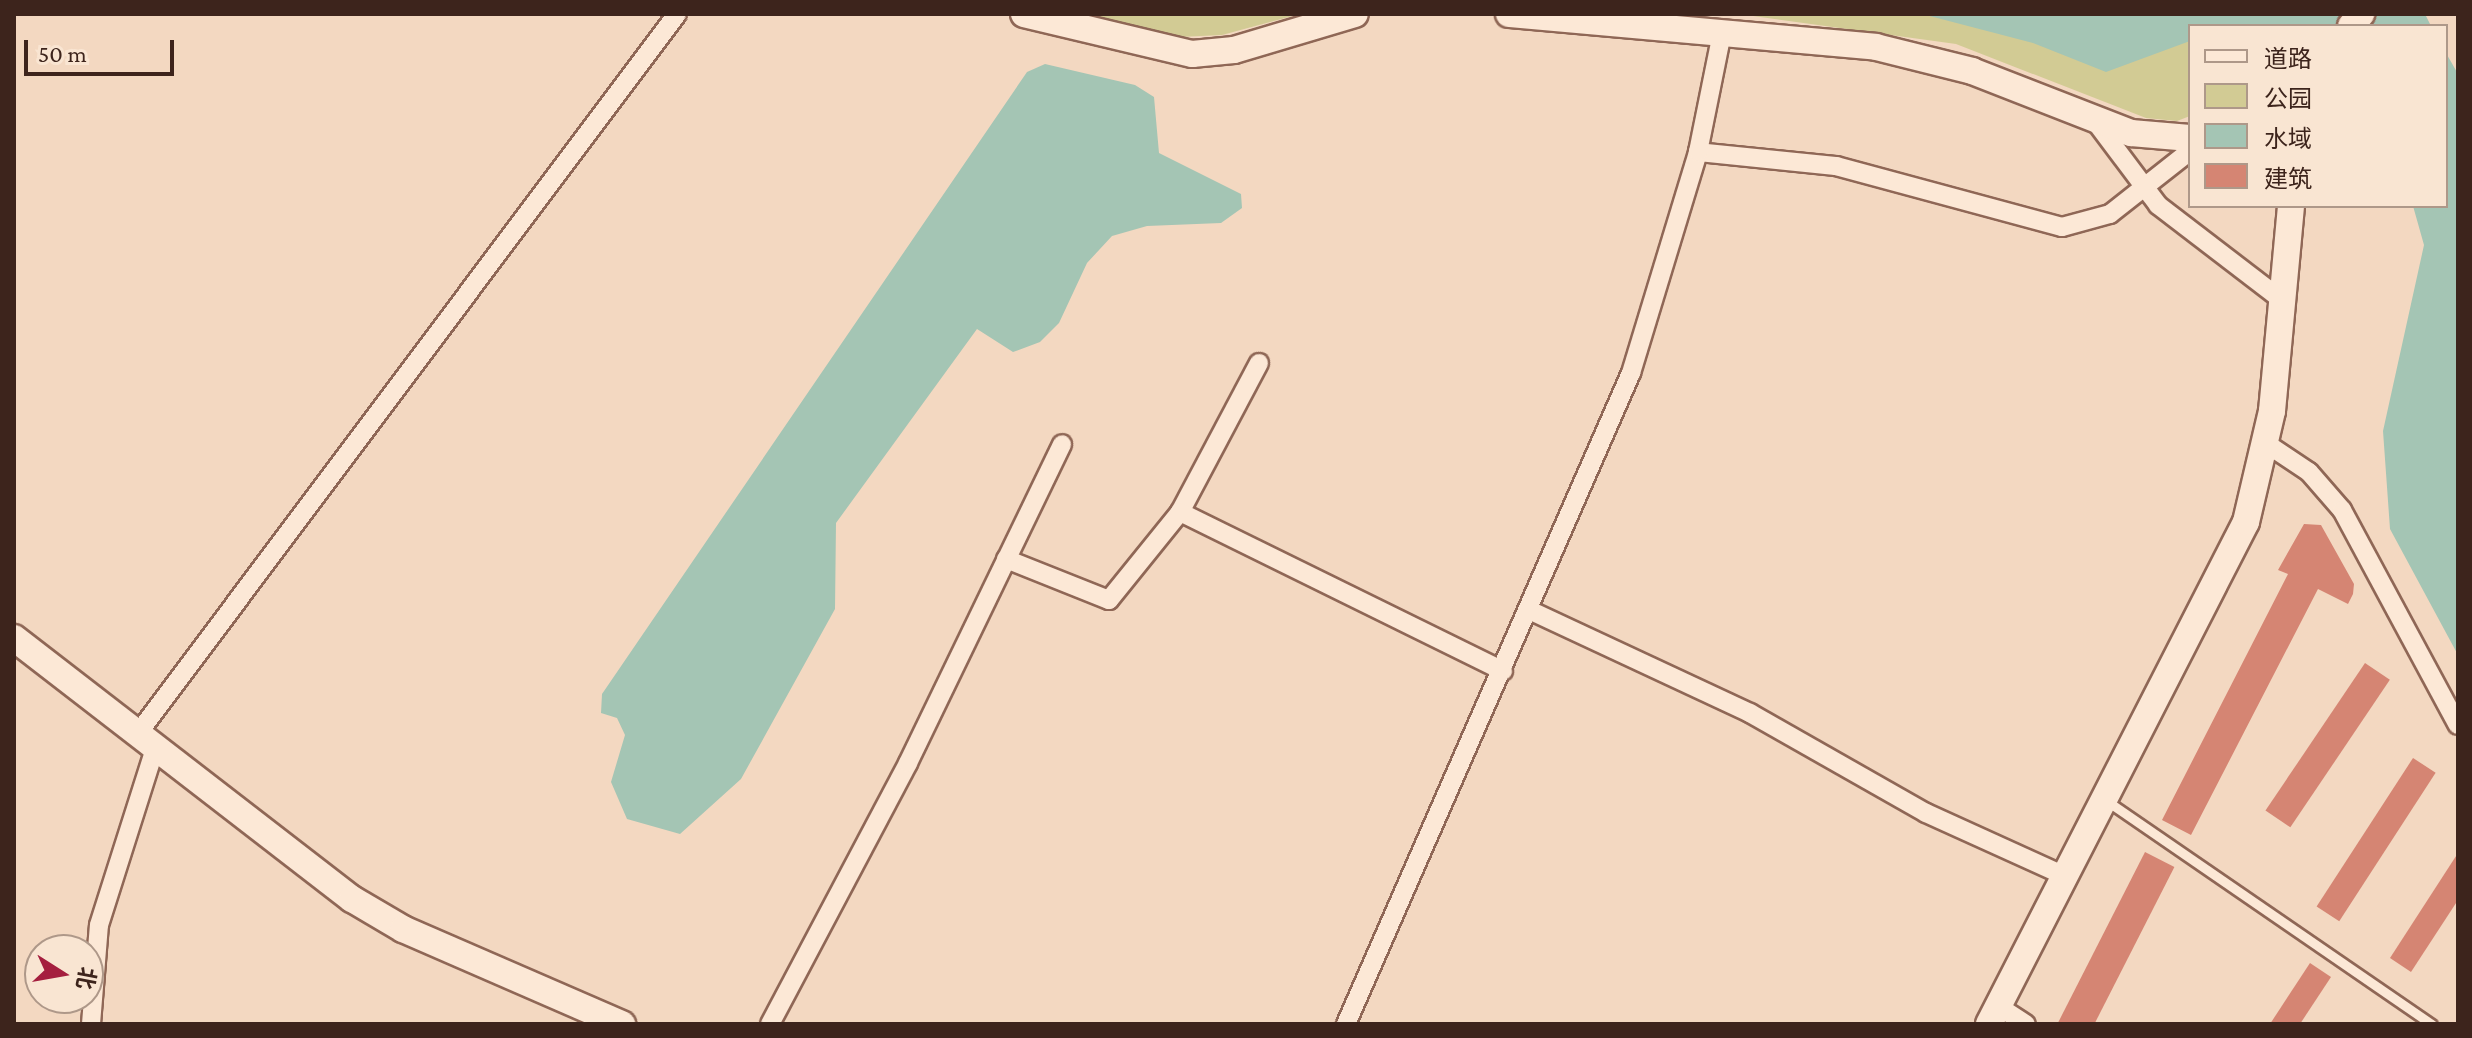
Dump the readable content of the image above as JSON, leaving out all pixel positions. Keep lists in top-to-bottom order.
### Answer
{
  "legend": [
    "道路",
    "公园",
    "水域",
    "建筑"
  ],
  "scale_bar": "50 m",
  "north": "right"
}
